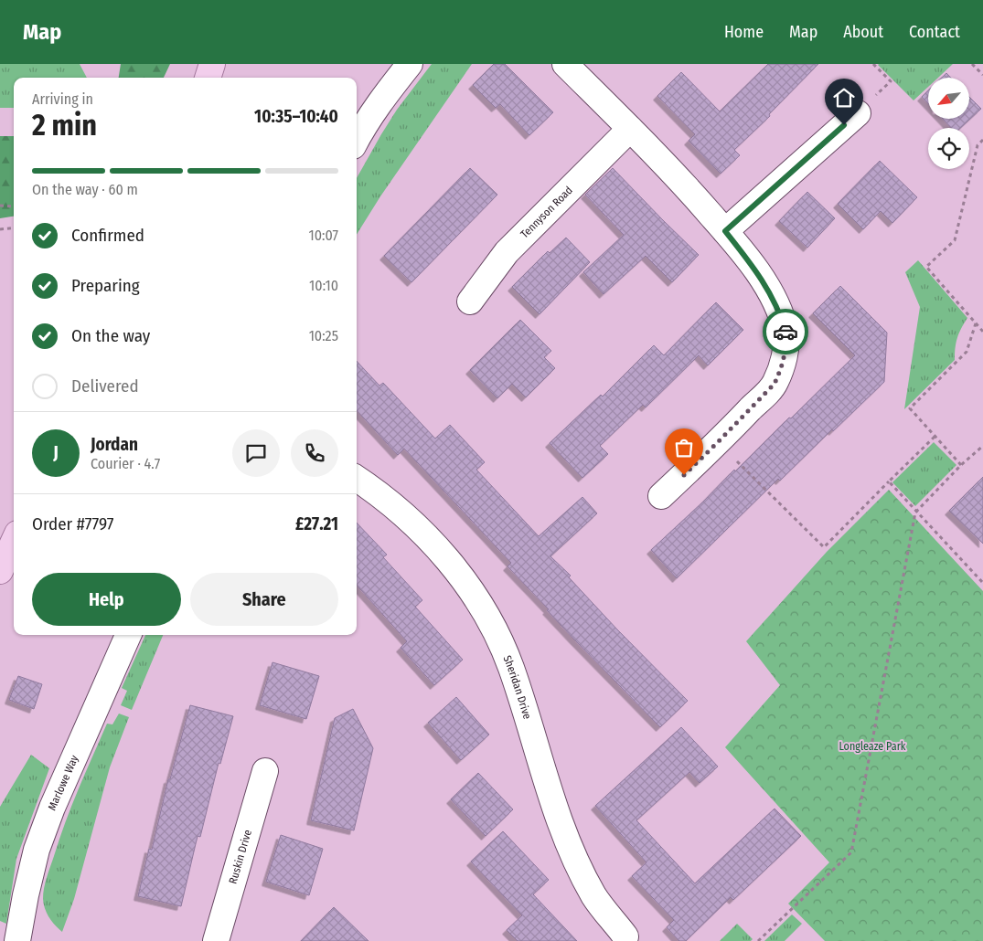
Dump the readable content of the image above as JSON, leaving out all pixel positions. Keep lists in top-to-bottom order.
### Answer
{
  "streets": {
    "street": [
      "Tennyson Road",
      "Sheridan Drive",
      "Marlowe Way",
      "Ruskin Drive"
    ]
  },
  "parks": ["Longleaze Park"],
  "north": "bottom left",
  "page": {
    "header": "Map",
    "nav": [
      "Home",
      "Map",
      "About",
      "Contact"
    ],
    "heading": ["2 min", "Arriving in", "10:35–10:40"],
    "panel": [
      "Jordan",
      "Courier · 4.7",
      "Order #7797",
      "£27.21"
    ],
    "bar": "On the way · 60 m",
    "list": [
      ["Confirmed", "10:07"],
      ["Preparing", "10:10"],
      ["On the way", "10:25"],
      "Delivered"
    ],
    "round": "J",
    "buttons": ["Help", "Share"]
  }
}
